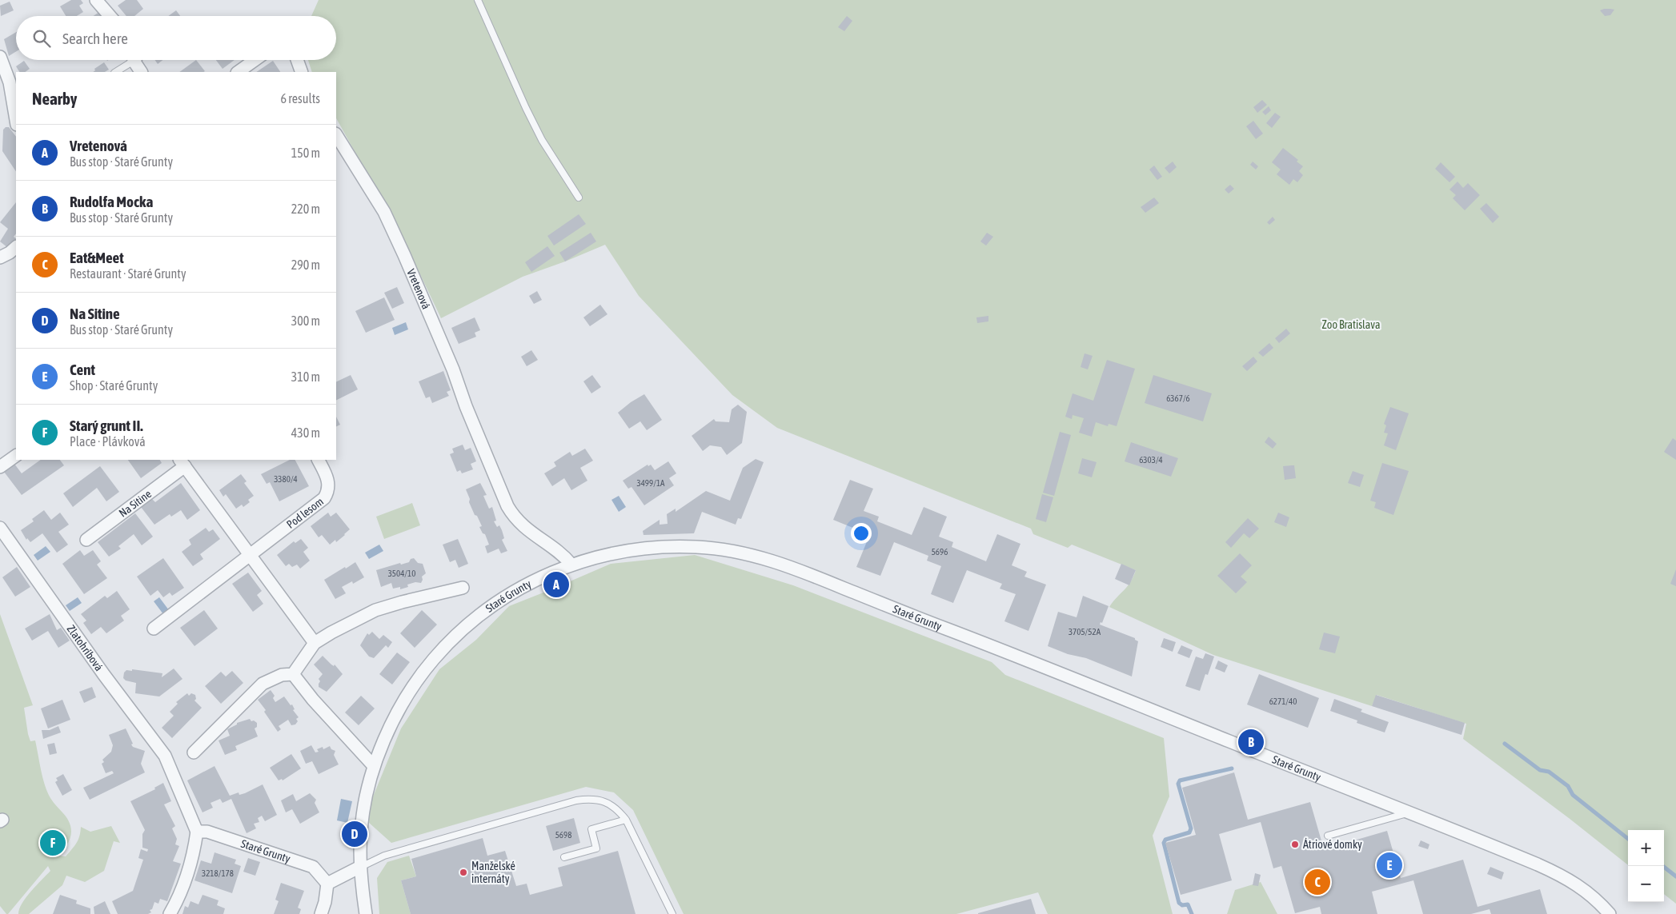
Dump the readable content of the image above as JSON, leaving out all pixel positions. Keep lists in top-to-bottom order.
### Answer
{
  "streets": {
    "street": [
      "Vretenová",
      "Na Sitine",
      "Pod lesom",
      "Staré Grunty",
      "Zlatohríbová"
    ]
  },
  "crossings": [
    ["Vretenová", "Staré Grunty"],
    ["Na Sitine", "Pod lesom"],
    ["Staré Grunty", "Zlatohríbová"]
  ],
  "parks": ["Zoo Bratislava"],
  "places": ["Átriové domky", "Manželské internáty"],
  "house_numbers": [
    "6367/6",
    "6303/4",
    "3380/4",
    "3499/1A",
    "5696",
    "3504/10",
    "3705/52A",
    "6271/40",
    "5698",
    "3218/178"
  ],
  "page": {
    "search": "Search here",
    "heading": ["Nearby", "6 results"],
    "list": [
      {
        "mark": "A",
        "name": "Vretenová",
        "note": "Bus stop · Staré Grunty",
        "value": "150 m"
      },
      {
        "mark": "B",
        "name": "Rudolfa Mocka",
        "note": "Bus stop · Staré Grunty",
        "value": "220 m"
      },
      {
        "mark": "C",
        "name": "Eat&Meet",
        "note": "Restaurant · Staré Grunty",
        "value": "290 m"
      },
      {
        "mark": "D",
        "name": "Na Sitine",
        "note": "Bus stop · Staré Grunty",
        "value": "300 m"
      },
      {
        "mark": "E",
        "name": "Cent",
        "note": "Shop · Staré Grunty",
        "value": "310 m"
      },
      {
        "mark": "F",
        "name": "Starý grunt II.",
        "note": "Place · Plávková",
        "value": "430 m"
      }
    ],
    "pins": [
      "A",
      "B",
      "D",
      "F",
      "E",
      "C"
    ],
    "map_buttons": ["+", "−"]
  }
}
